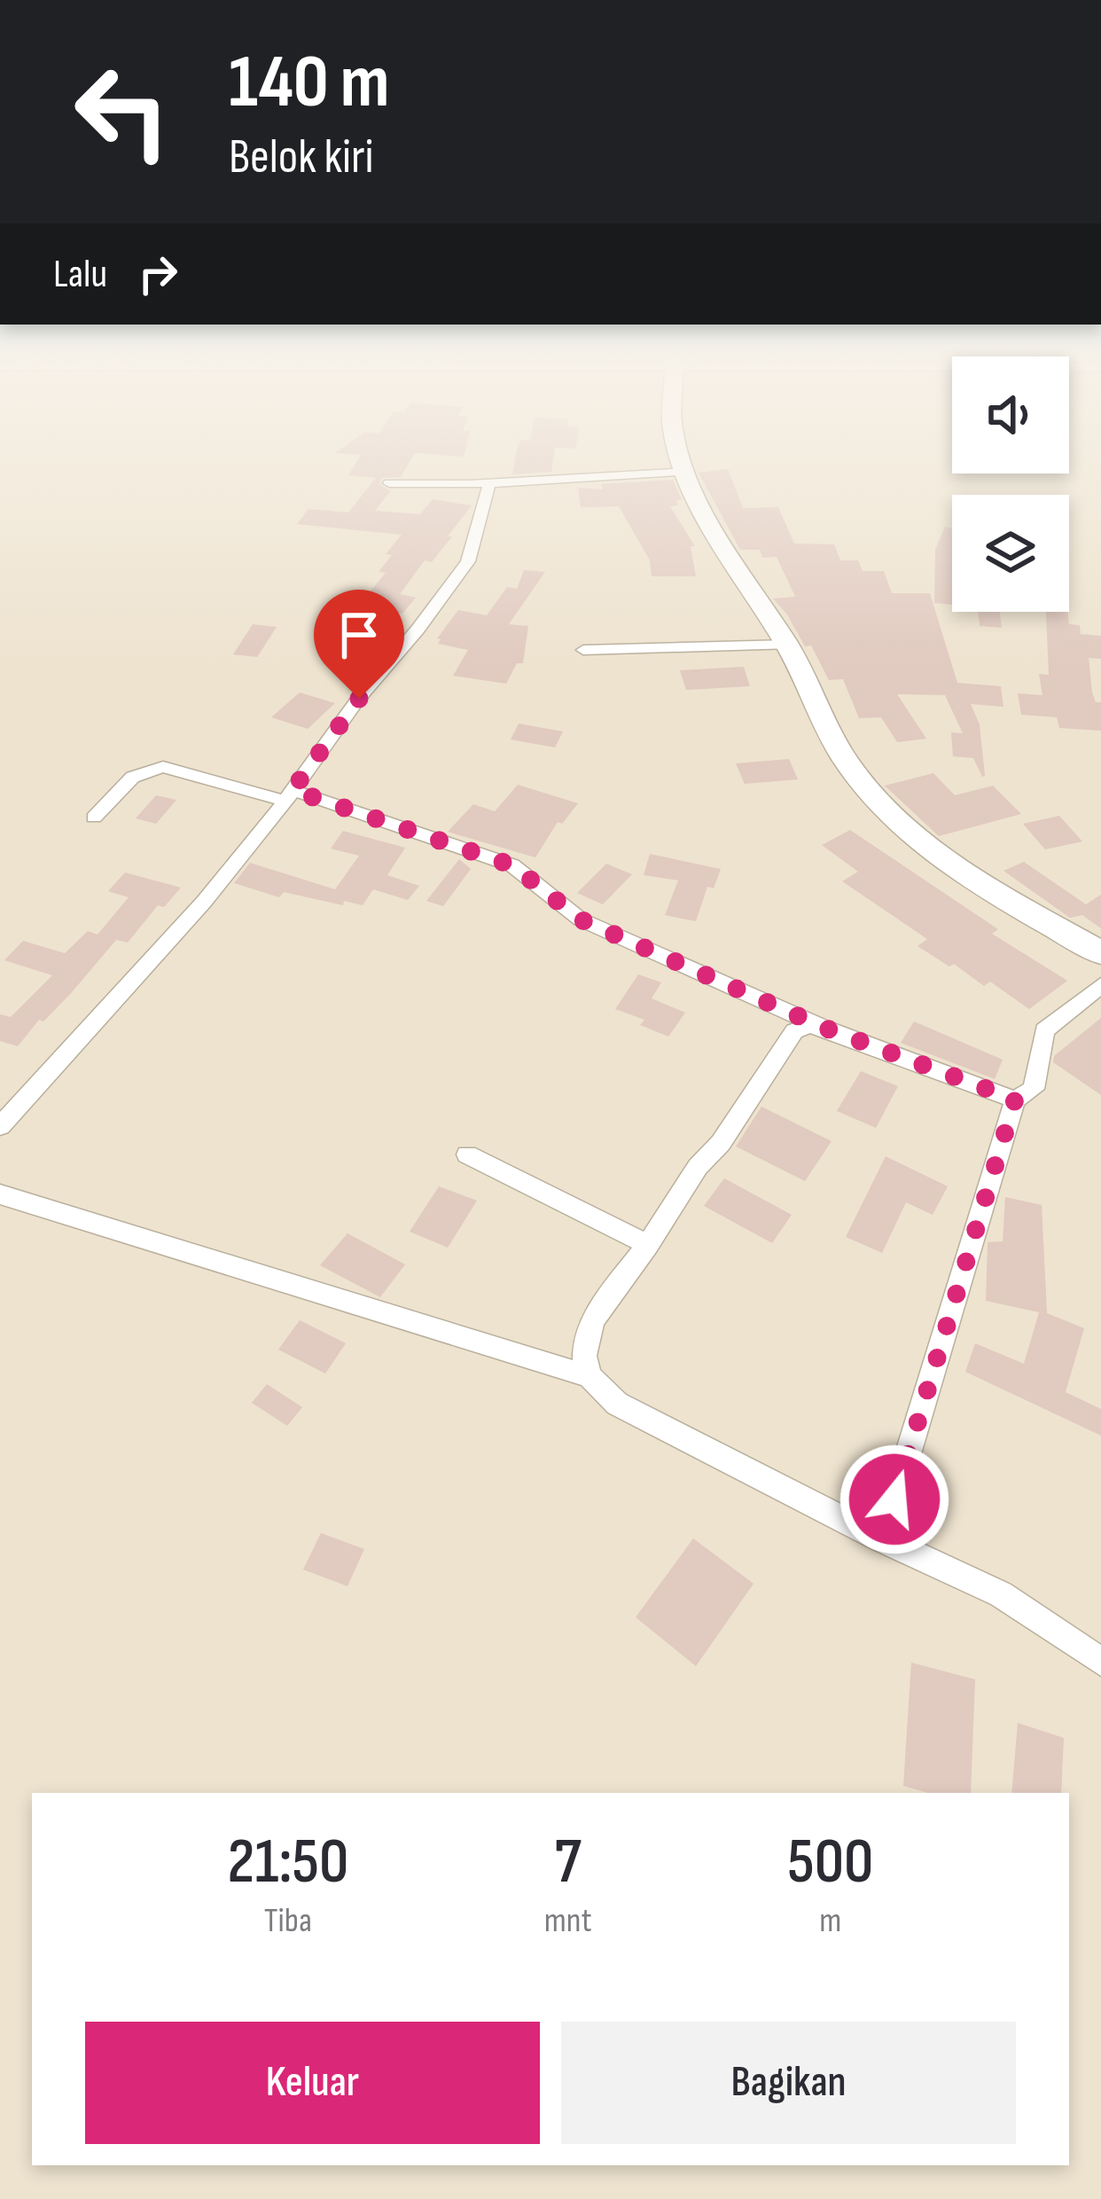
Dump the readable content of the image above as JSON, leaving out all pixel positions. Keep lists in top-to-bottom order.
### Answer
{
  "page": {
    "turn": ["140 m", "Belok kiri"],
    "then": "Lalu",
    "eta": [
      "21:50",
      "Tiba",
      "7",
      "mnt",
      "500",
      "m"
    ],
    "buttons": ["Keluar", "Bagikan"]
  }
}
